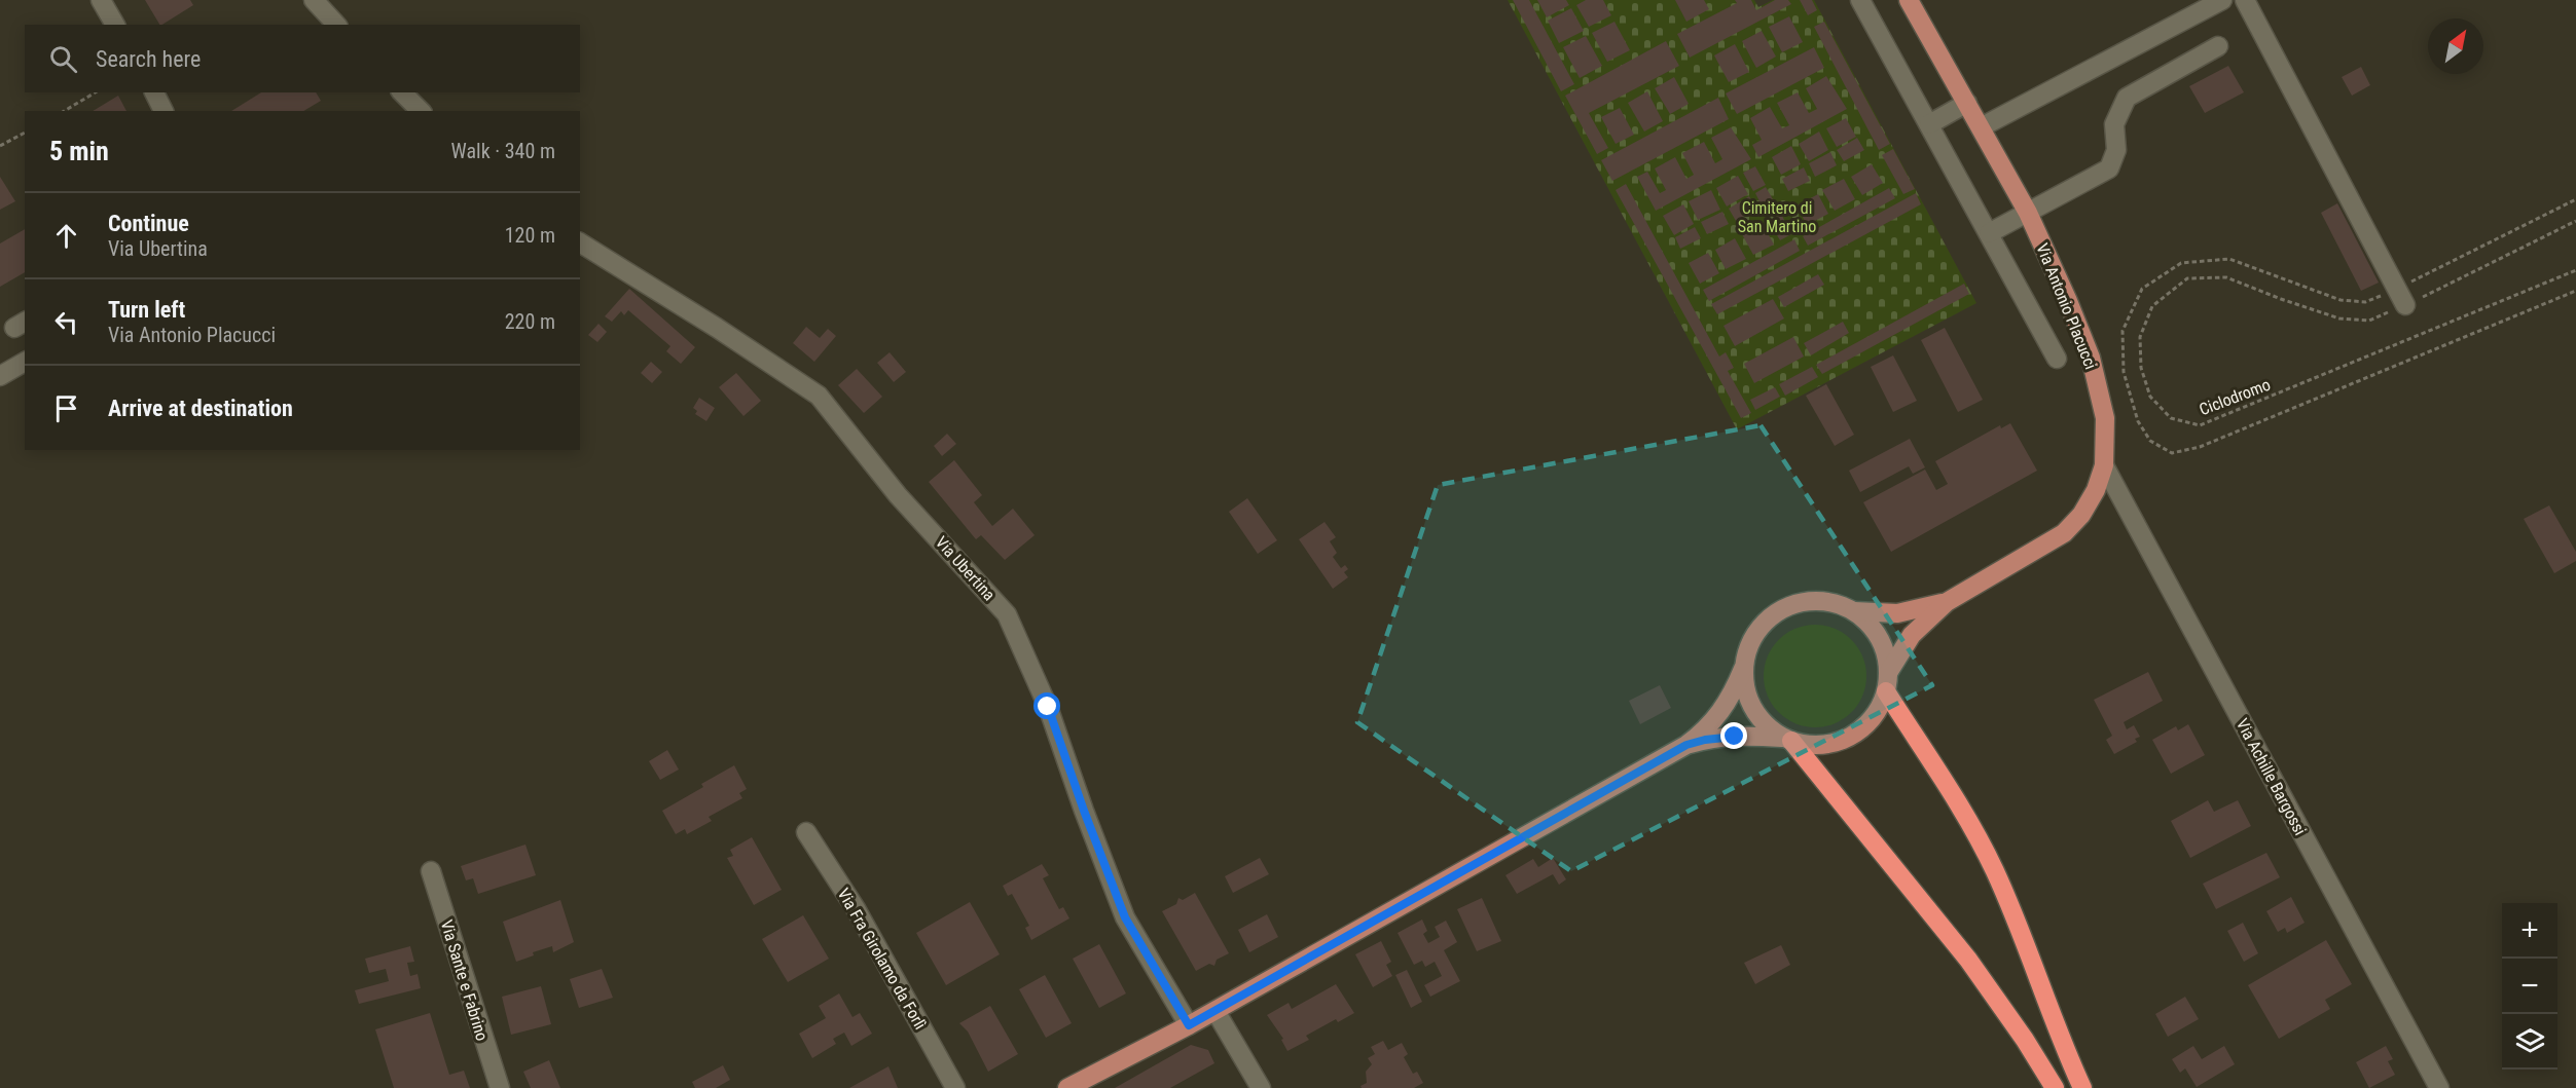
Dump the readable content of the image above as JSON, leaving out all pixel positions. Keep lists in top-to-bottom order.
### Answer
{
  "streets": {
    "main road": ["Via Antonio Placucci"],
    "street": [
      "Via Ubertina",
      "Via Achille Bargossi",
      "Via Fra Girolamo da Forlì",
      "Via Sante e Fabrino"
    ],
    "path": ["Ciclodromo"]
  },
  "crossings": [
    ["Via Antonio Placucci", "Via Ubertina"],
    ["Via Antonio Placucci", "Via Achille Bargossi"]
  ],
  "parks": ["Cimitero di San Martino"],
  "north": "top right",
  "page": {
    "search": "Search here",
    "heading": ["5 min", "Walk · 340 m"],
    "list": [
      ["Continue", "Via Ubertina", "120 m"],
      ["Turn left", "Via Antonio Placucci", "220 m"],
      "Arrive at destination"
    ],
    "map_buttons": ["+", "−"]
  }
}
